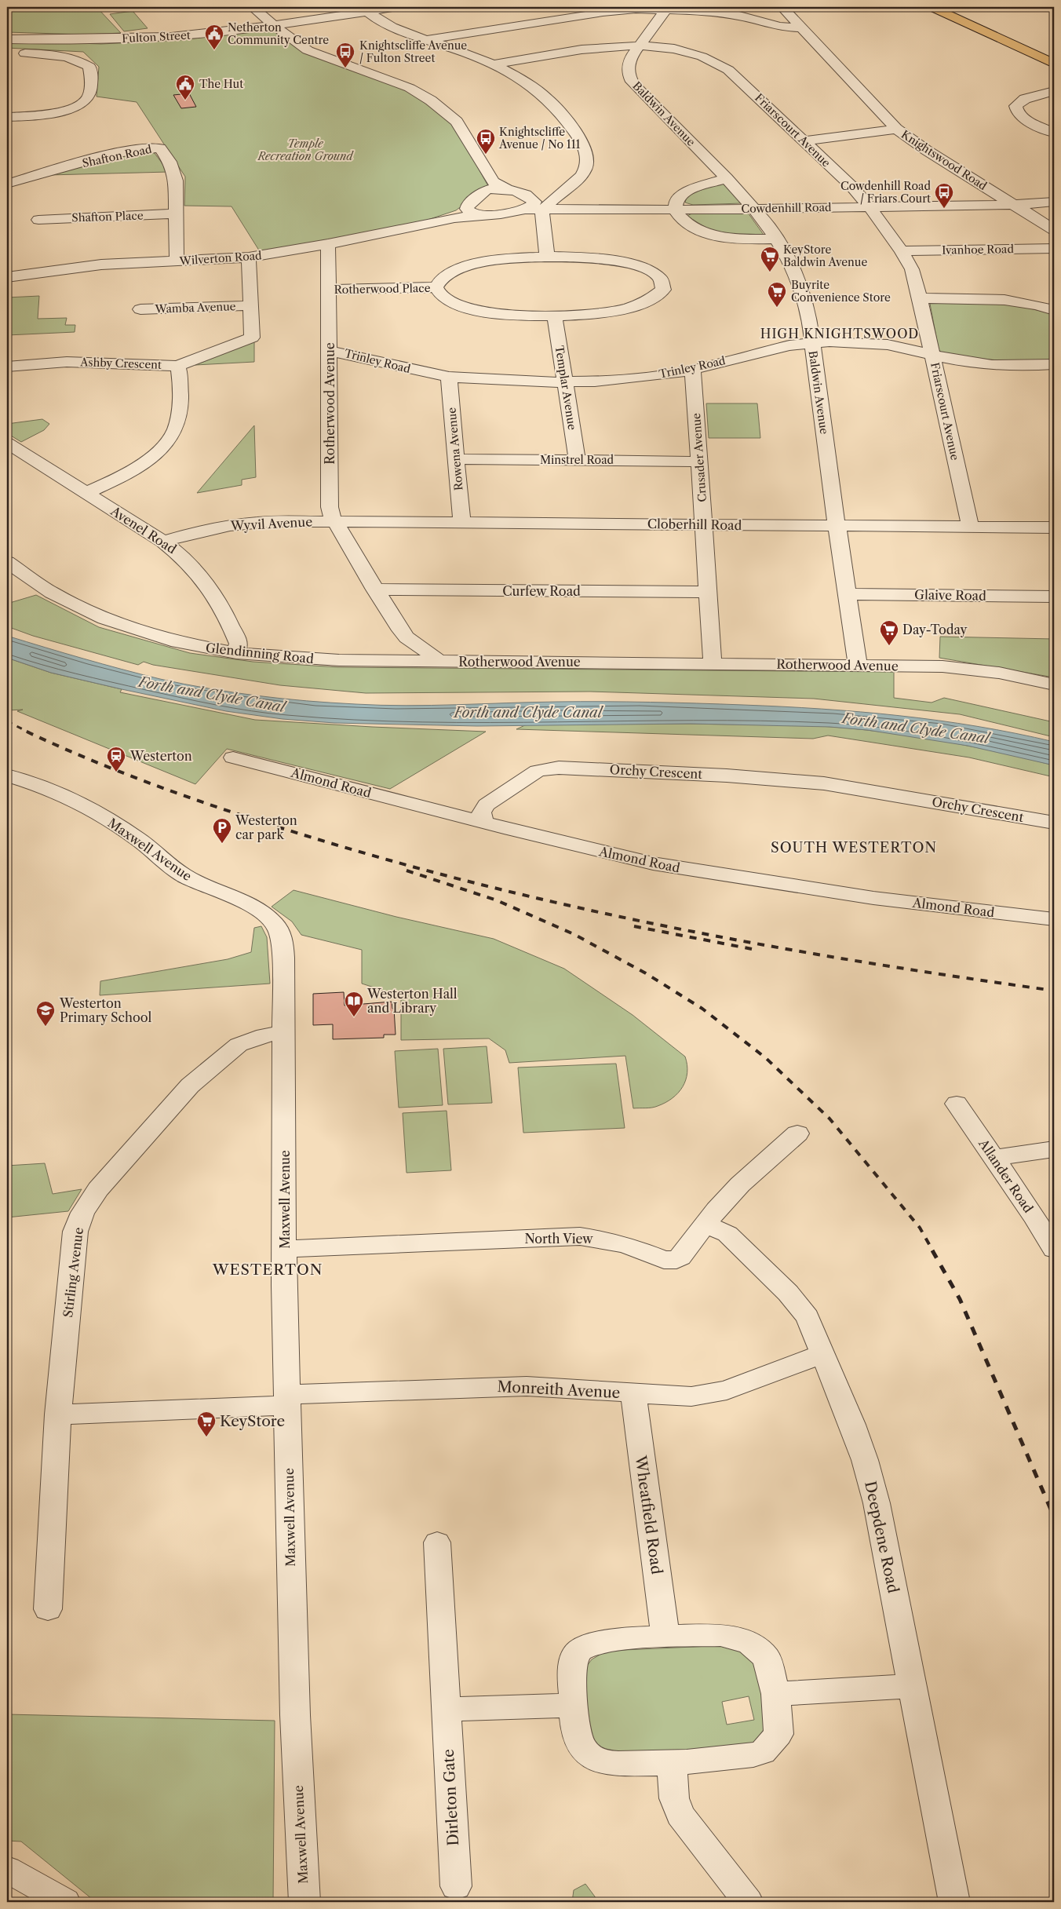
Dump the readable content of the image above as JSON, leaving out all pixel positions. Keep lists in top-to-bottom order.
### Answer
{
  "streets": {
    "street": [
      "Fulton Street",
      "Baldwin Avenue",
      "Friarscourt Avenue",
      "Shafton Road",
      "Knightswood Road",
      "Cowdenhill Road",
      "Shafton Place",
      "Ivanhoe Road",
      "Wilverton Road",
      "Rotherwood Place",
      "Wamba Avenue",
      "Trinley Road",
      "Ashby Crescent",
      "Templar Avenue",
      "Rotherwood Avenue",
      "Rowena Avenue",
      "Crusader Avenue",
      "Minstrel Road",
      "Wyvil Avenue",
      "Cloberhill Road",
      "Avenel Road",
      "Curfew Road",
      "Glaive Road",
      "Glendinning Road",
      "Orchy Crescent",
      "Almond Road",
      "Maxwell Avenue",
      "Allander Road",
      "North View",
      "Stirling Avenue",
      "Monreith Avenue",
      "Wheatfield Road",
      "Deepdene Road",
      "Dirleton Gate"
    ]
  },
  "crossings": [
    ["Baldwin Avenue", "Friarscourt Avenue"],
    ["Baldwin Avenue", "Cowdenhill Road"],
    ["Baldwin Avenue", "Trinley Road"],
    ["Baldwin Avenue", "Rotherwood Avenue"],
    ["Baldwin Avenue", "Cloberhill Road"],
    ["Baldwin Avenue", "Glaive Road"],
    ["Friarscourt Avenue", "Cowdenhill Road"],
    ["Friarscourt Avenue", "Ivanhoe Road"],
    ["Friarscourt Avenue", "Trinley Road"],
    ["Friarscourt Avenue", "Cloberhill Road"],
    ["Shafton Road", "Shafton Place"],
    ["Shafton Road", "Wilverton Road"],
    ["Knightswood Road", "Cowdenhill Road"],
    ["Cowdenhill Road", "Wilverton Road"],
    ["Wilverton Road", "Wamba Avenue"],
    ["Wilverton Road", "Rotherwood Avenue"],
    ["Rotherwood Place", "Rotherwood Avenue"],
    ["Wamba Avenue", "Ashby Crescent"],
    ["Trinley Road", "Templar Avenue"],
    ["Trinley Road", "Rotherwood Avenue"],
    ["Trinley Road", "Rowena Avenue"],
    ["Trinley Road", "Crusader Avenue"],
    ["Ashby Crescent", "Avenel Road"],
    ["Templar Avenue", "Minstrel Road"],
    ["Rotherwood Avenue", "Crusader Avenue"],
    ["Rotherwood Avenue", "Wyvil Avenue"],
    ["Rotherwood Avenue", "Cloberhill Road"],
    ["Rotherwood Avenue", "Curfew Road"],
    ["Rotherwood Avenue", "Glendinning Road"],
    ["Rowena Avenue", "Minstrel Road"],
    ["Rowena Avenue", "Cloberhill Road"],
    ["Crusader Avenue", "Minstrel Road"],
    ["Crusader Avenue", "Cloberhill Road"],
    ["Crusader Avenue", "Curfew Road"],
    ["Wyvil Avenue", "Cloberhill Road"],
    ["Wyvil Avenue", "Avenel Road"],
    ["Avenel Road", "Glendinning Road"],
    ["Orchy Crescent", "Almond Road"],
    ["Maxwell Avenue", "North View"],
    ["Maxwell Avenue", "Stirling Avenue"],
    ["Maxwell Avenue", "Monreith Avenue"],
    ["North View", "Deepdene Road"],
    ["Stirling Avenue", "Monreith Avenue"],
    ["Monreith Avenue", "Wheatfield Road"],
    ["Monreith Avenue", "Deepdene Road"]
  ],
  "districts": ["HIGH KNIGHTSWOOD", "SOUTH WESTERTON", "WESTERTON"],
  "water": ["Forth and Clyde Canal"],
  "parks": ["Temple Recreation Ground"],
  "places": {
    "public building": ["Netherton Community Centre", "The Hut"],
    "bus stop": ["Knightscliffe Avenue / Fulton Street", "Knightscliffe Avenue / No 111", "Cowdenhill Road / Friars Court"],
    "supermarket": [
      "KeyStore Baldwin Avenue",
      "Buyrite Convenience Store",
      "Day-Today",
      "KeyStore"
    ],
    "station": ["Westerton"],
    "parking": ["Westerton car park"],
    "library": ["Westerton Hall and Library"],
    "school or university": ["Westerton Primary School"]
  }
}
